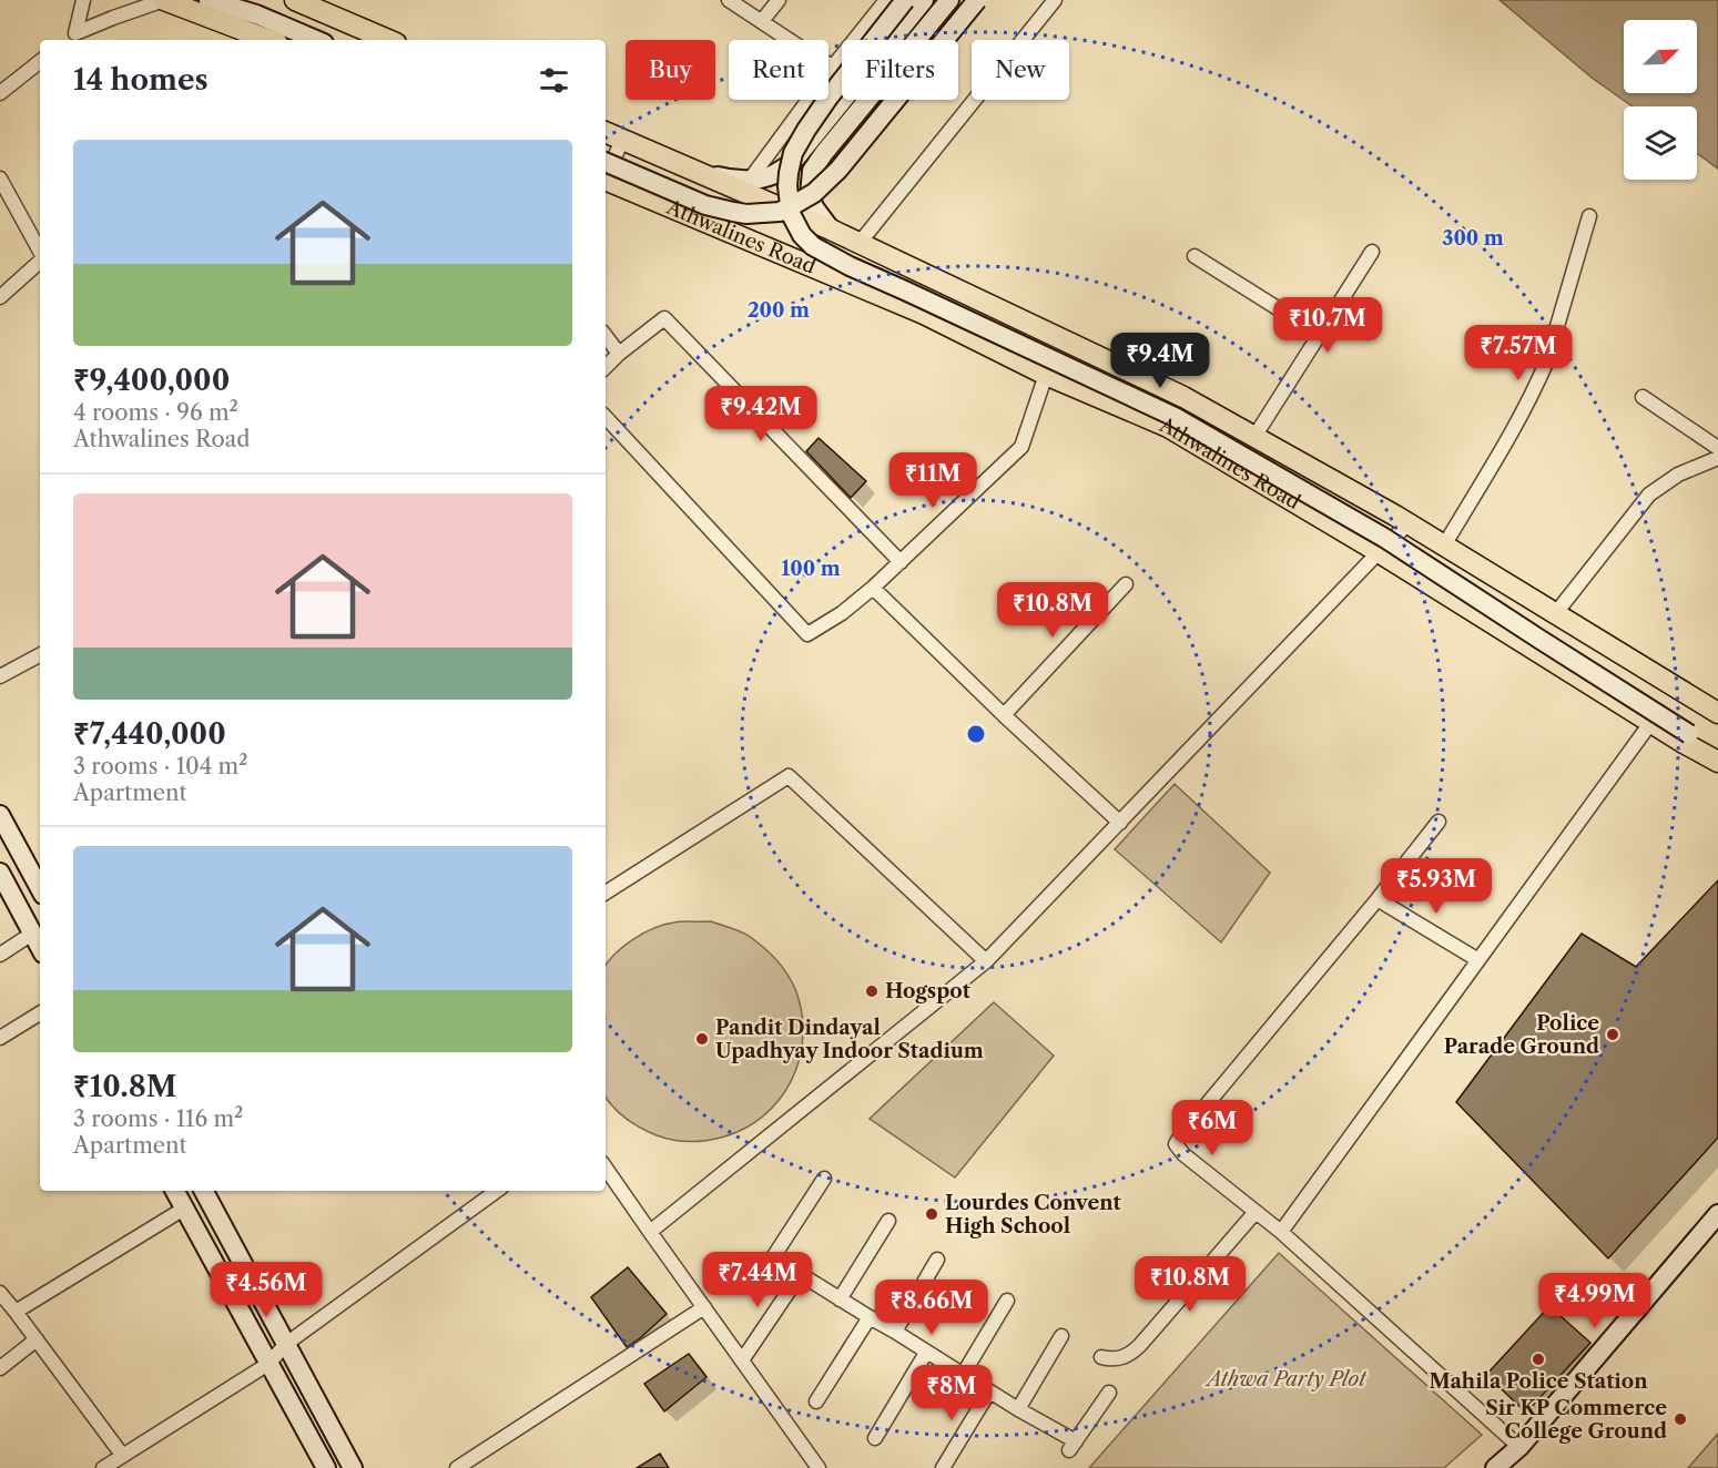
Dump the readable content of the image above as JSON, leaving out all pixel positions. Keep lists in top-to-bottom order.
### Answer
{
  "streets": {
    "main road": ["Athwalines Road"]
  },
  "parks": ["Athwa Party Plot"],
  "places": [
    "Hogspot",
    "Police Parade Ground",
    "Pandit Dindayal Upadhyay Indoor Stadium",
    "Lourdes Convent High School",
    "Mahila Police Station",
    "Sir KP Commerce College Ground"
  ],
  "north": "top right",
  "page": {
    "chip": [
      "Buy",
      "Rent",
      "Filters",
      "New"
    ],
    "heading": "14 homes",
    "list": [
      {
        "name": "₹9,400,000",
        "note": "4 rooms · 96 m² · Athwalines Road"
      },
      {
        "name": "₹7,440,000",
        "note": "3 rooms · 104 m² · Apartment"
      },
      {
        "name": "₹10.8M",
        "note": "3 rooms · 116 m² · Apartment"
      }
    ],
    "price": [
      "₹10.7M",
      "₹7.57M",
      "₹9.4M",
      "₹9.42M",
      "₹11M",
      "₹10.8M",
      "₹5.93M",
      "₹6M",
      "₹7.44M",
      "₹10.8M",
      "₹4.56M",
      "₹4.99M",
      "₹8.66M",
      "₹8M"
    ]
  },
  "rings": ["300 m", "200 m", "100 m"]
}
